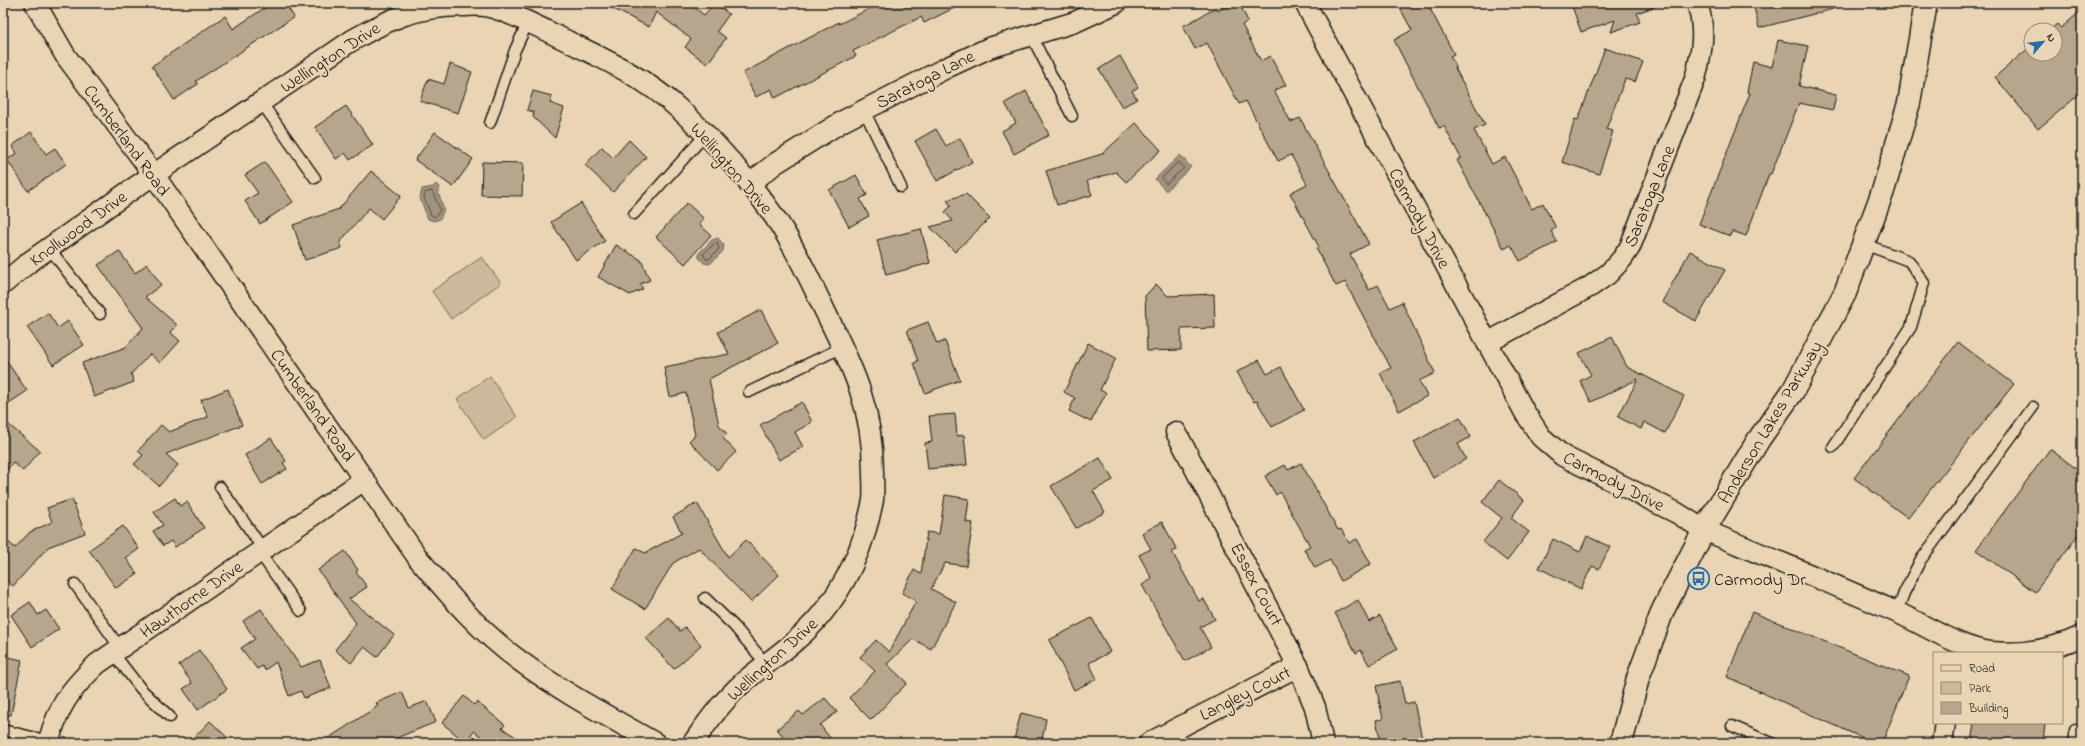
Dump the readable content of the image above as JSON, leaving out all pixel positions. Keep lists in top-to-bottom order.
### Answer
{
  "streets": {
    "street": [
      "Wellington Drive",
      "Saratoga Lane",
      "Cumberland Road",
      "Carmody Drive",
      "Knollwood Drive",
      "Anderson Lakes Parkway",
      "Essex Court",
      "Hawthorne Drive",
      "Langley Court"
    ]
  },
  "crossings": [
    ["Wellington Drive", "Saratoga Lane"],
    ["Wellington Drive", "Cumberland Road"],
    ["Wellington Drive", "Knollwood Drive"],
    ["Saratoga Lane", "Carmody Drive"],
    ["Cumberland Road", "Knollwood Drive"],
    ["Cumberland Road", "Hawthorne Drive"],
    ["Carmody Drive", "Anderson Lakes Parkway"],
    ["Essex Court", "Langley Court"]
  ],
  "places": {
    "bus stop": ["Carmody Dr"]
  },
  "legend": ["Road", "Park", "Building"],
  "north": "top right"
}
